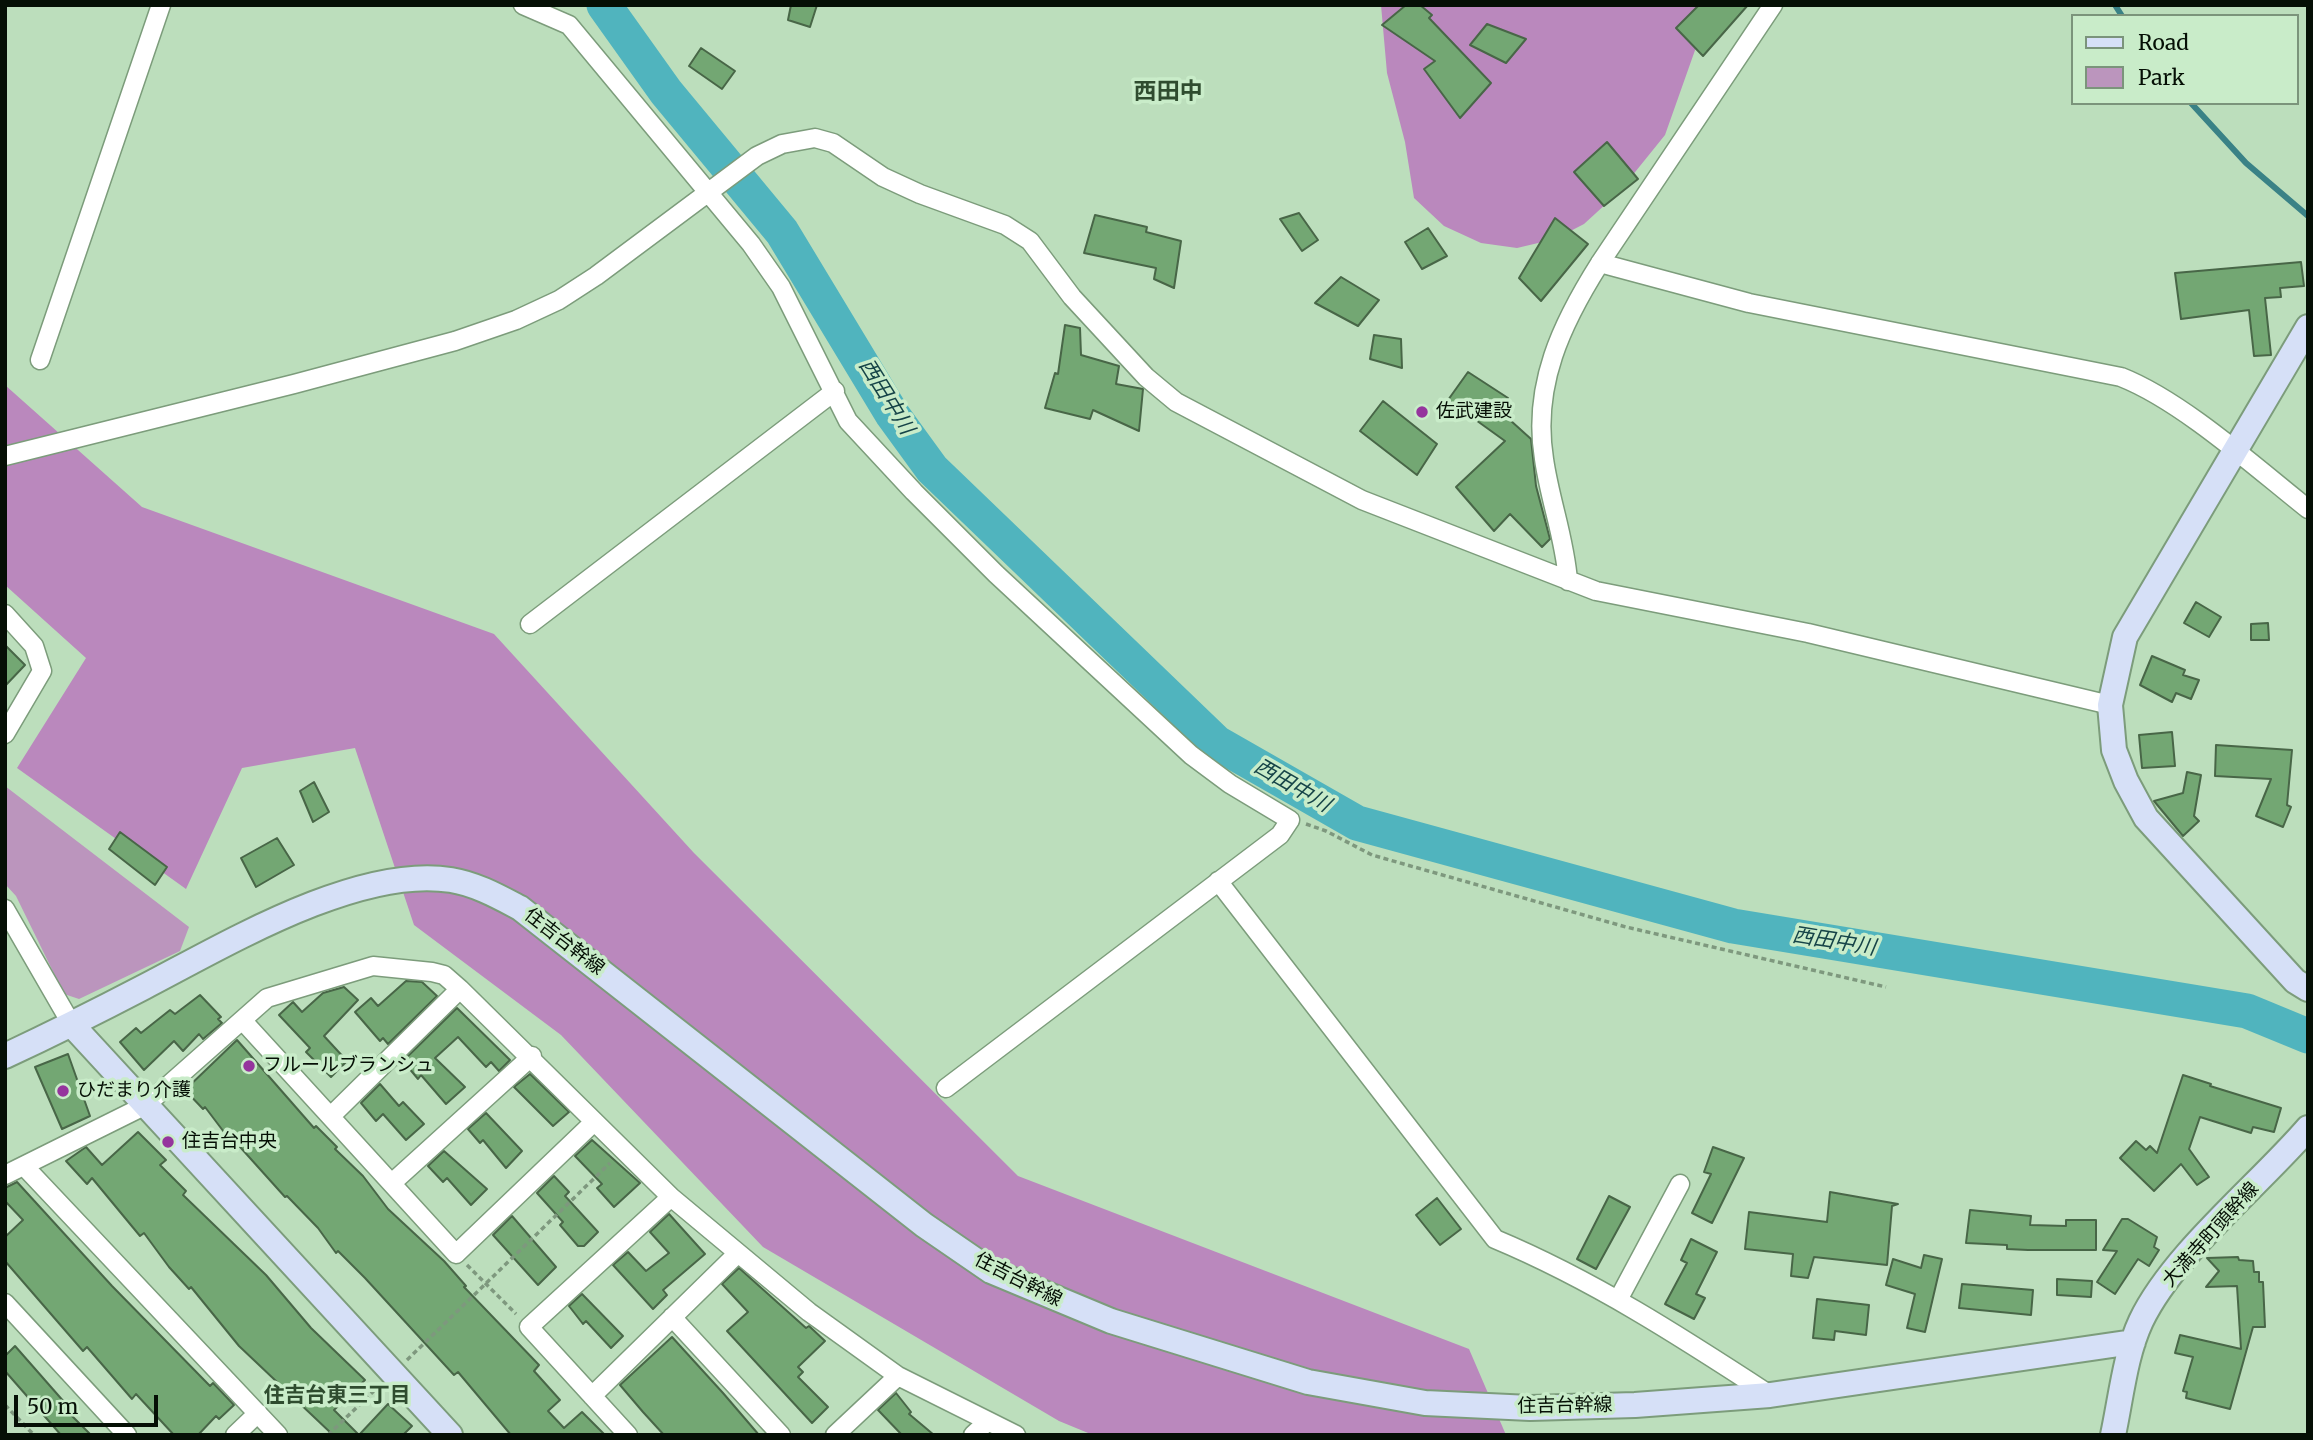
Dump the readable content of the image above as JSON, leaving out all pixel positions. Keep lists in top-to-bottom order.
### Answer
{
  "streets": {
    "street": ["住吉台幹線", "大満寺町頭幹線"]
  },
  "crossings": [
    ["住吉台幹線", "大満寺町頭幹線"]
  ],
  "districts": ["西田中", "住吉台東三丁目"],
  "water": ["西田中川"],
  "places": [
    "佐武建設",
    "フルールブランシュ",
    "ひだまり介護",
    "住吉台中央"
  ],
  "legend": ["Road", "Park"],
  "scale_bar": "50 m"
}
